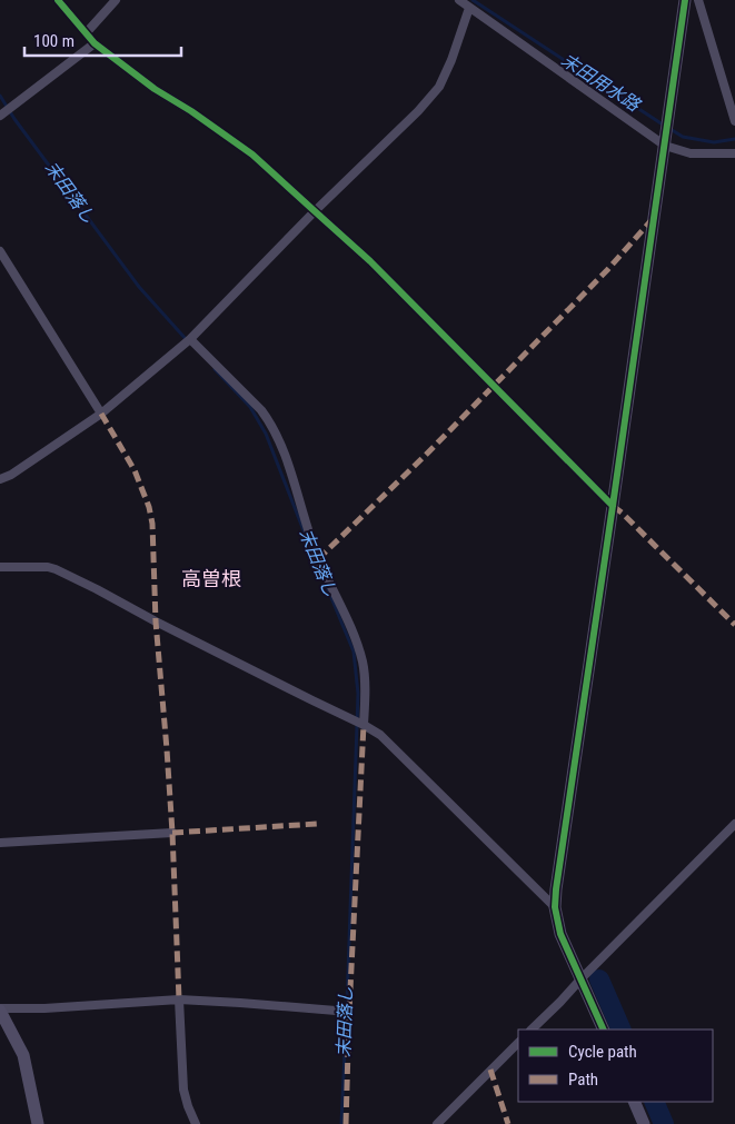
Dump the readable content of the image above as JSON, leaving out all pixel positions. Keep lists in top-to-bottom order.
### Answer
{
  "districts": ["高曽根"],
  "water": ["末田用水路", "末田落し"],
  "legend": ["Cycle path", "Path"],
  "scale_bar": "100 m"
}
